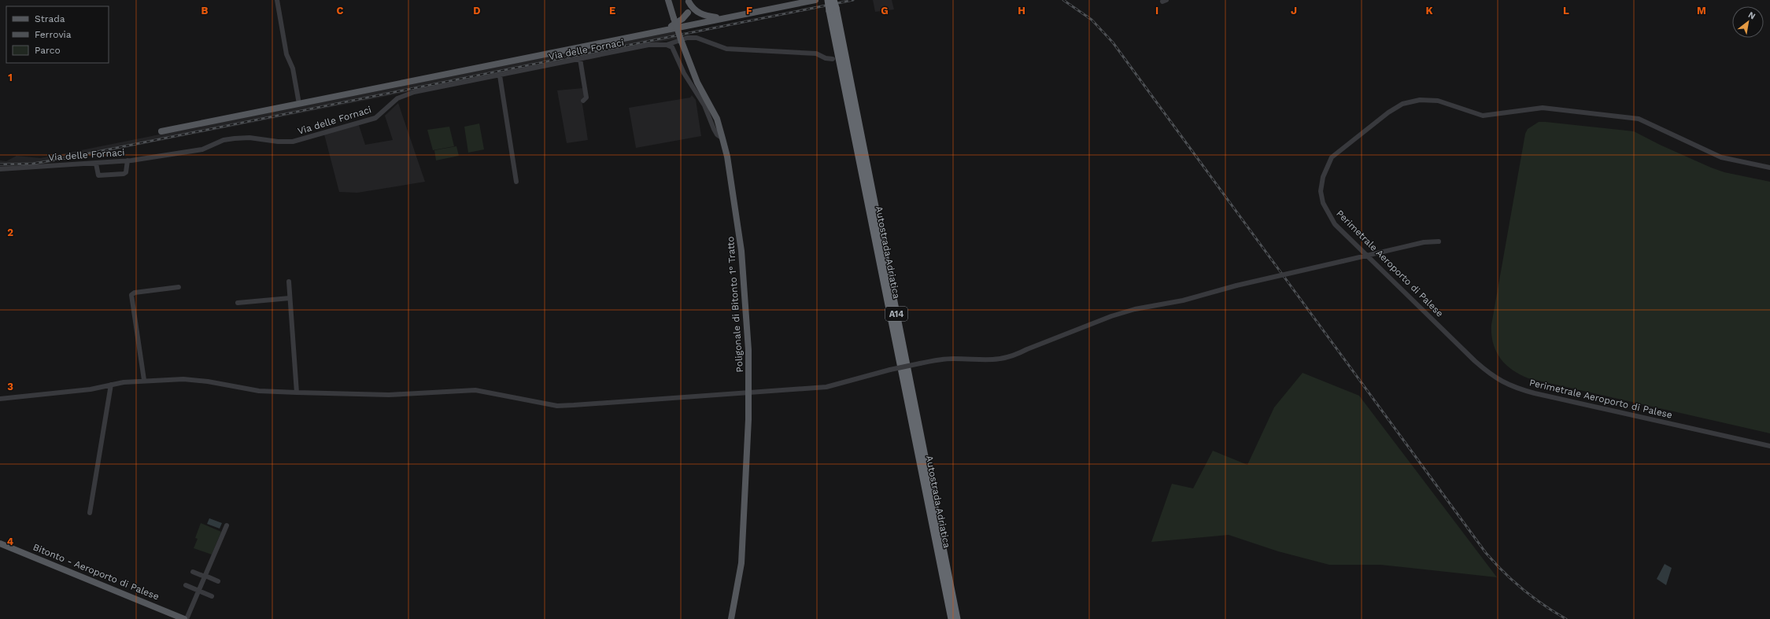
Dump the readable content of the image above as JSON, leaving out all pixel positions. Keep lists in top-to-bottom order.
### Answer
{
  "streets": {
    "highway": ["Autostrada Adriatica", "A14"],
    "main road": ["Poligonale di Bitonto 1° Tratto", "Bitonto - Aeroporto di Palese"],
    "street": ["Via delle Fornaci", "Perimetrale Aeroporto di Palese"]
  },
  "legend": ["Strada", "Ferrovia", "Parco"],
  "north": "top right",
  "grid": {
    "columns": [
      "B",
      "C",
      "D",
      "E",
      "F",
      "G",
      "H",
      "I",
      "J",
      "K",
      "L",
      "M"
    ],
    "rows": [
      "1",
      "2",
      "3",
      "4"
    ]
  }
}
